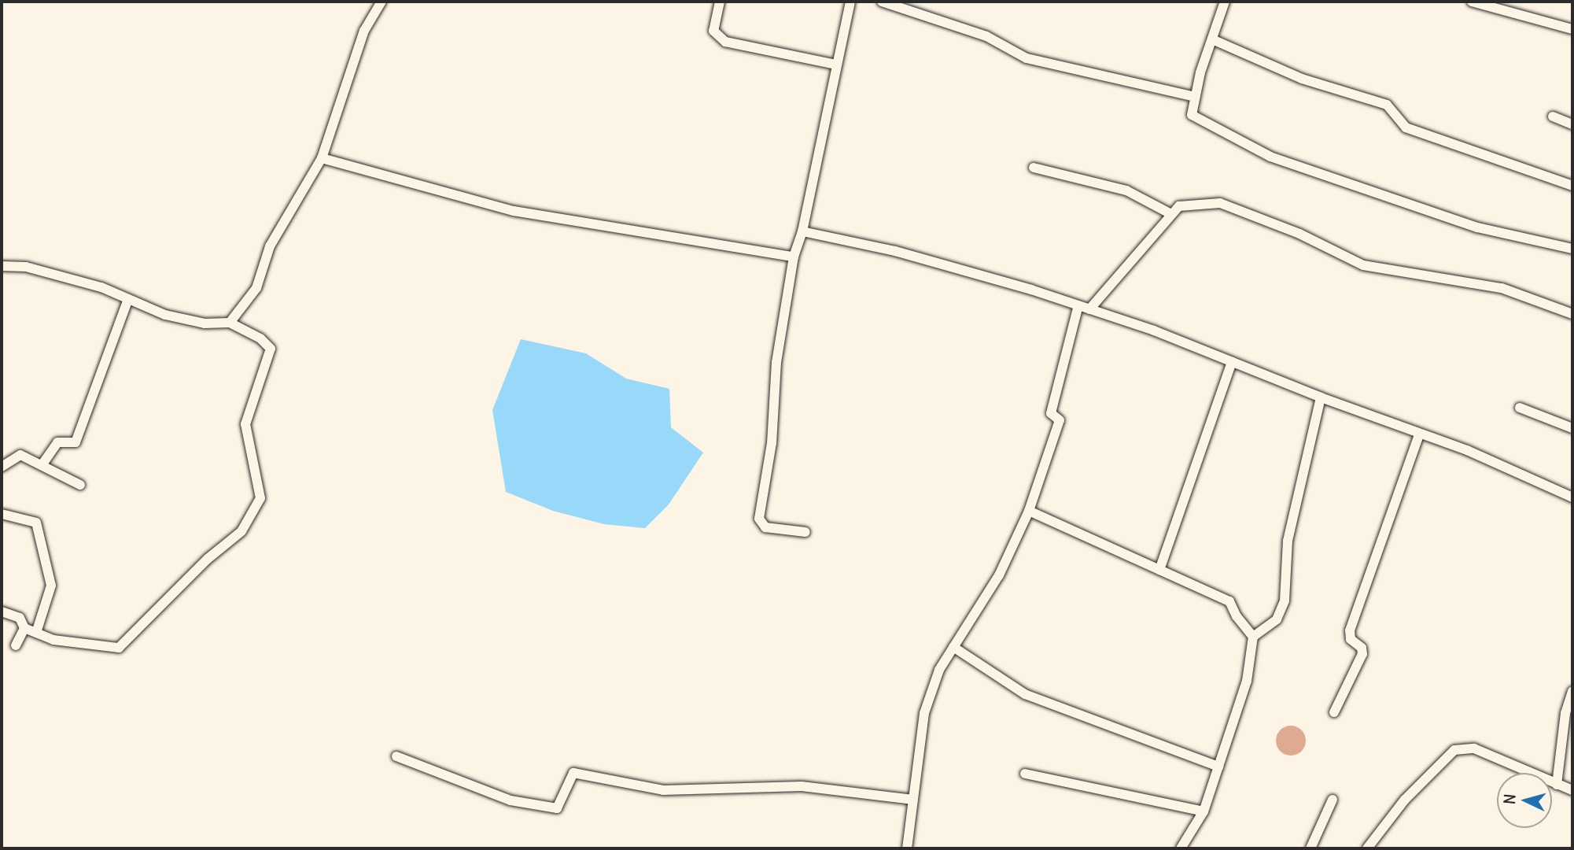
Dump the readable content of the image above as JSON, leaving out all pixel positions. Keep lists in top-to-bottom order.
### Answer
{
  "north": "left"
}
